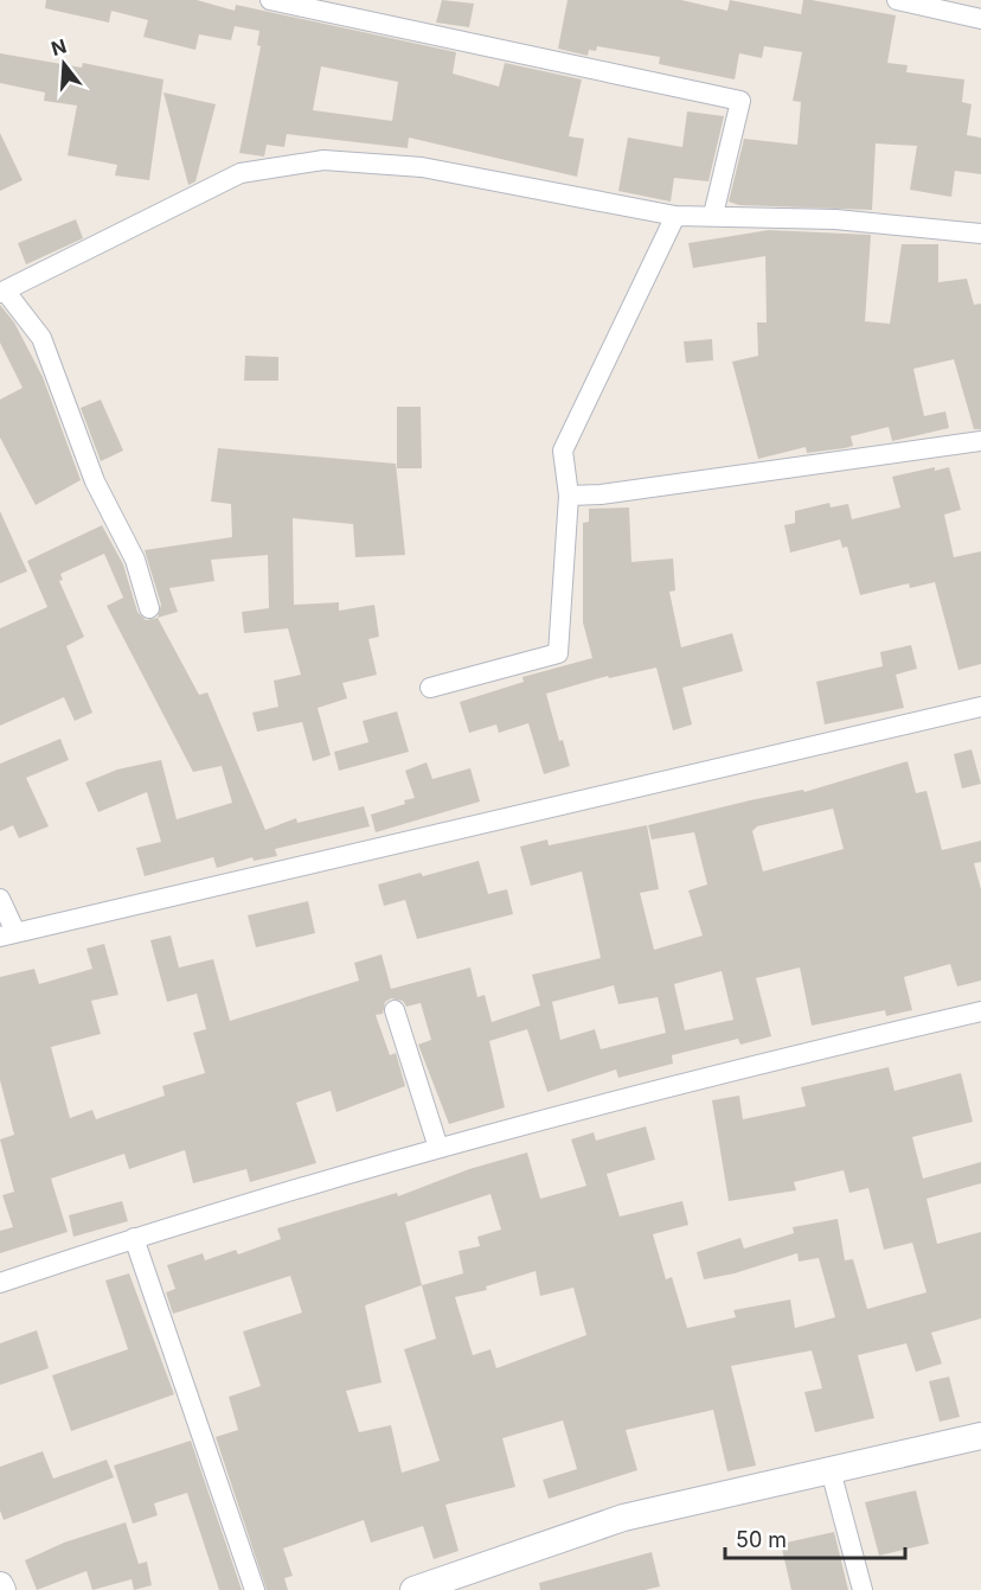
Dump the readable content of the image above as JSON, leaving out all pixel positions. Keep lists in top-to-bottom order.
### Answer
{
  "scale_bar": "50 m",
  "north": "top"
}
